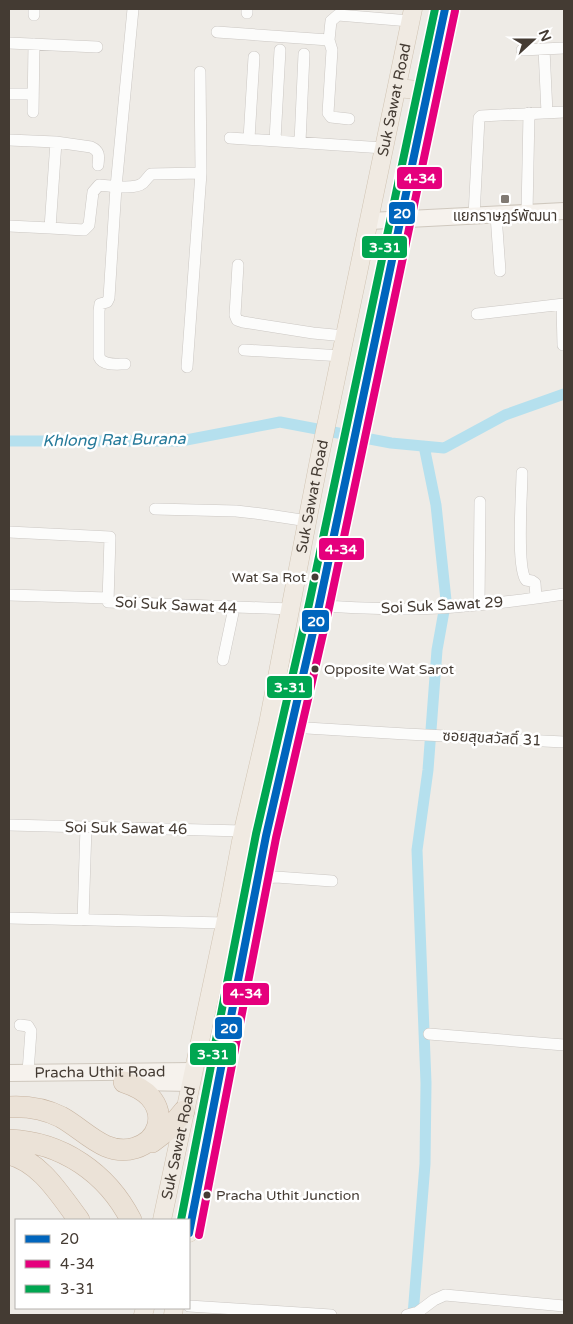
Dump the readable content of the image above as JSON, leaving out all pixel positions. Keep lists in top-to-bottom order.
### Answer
{
  "streets": {
    "main road": ["Suk Sawat Road", "Pracha Uthit Road"],
    "street": [
      "Soi Suk Sawat 44",
      "Soi Suk Sawat 29",
      "ซอยสุขสวัสดิ์ 31",
      "Soi Suk Sawat 46"
    ]
  },
  "crossings": [
    ["Suk Sawat Road", "Soi Suk Sawat 44"],
    ["Suk Sawat Road", "Soi Suk Sawat 29"],
    ["Suk Sawat Road", "ซอยสุขสวัสดิ์ 31"],
    ["Suk Sawat Road", "Soi Suk Sawat 46"],
    ["Suk Sawat Road", "Pracha Uthit Road"]
  ],
  "water": ["Khlong Rat Burana"],
  "places": {
    "transit": ["แยกราษฎร์พัฒนา"],
    "other": ["Wat Sa Rot", "Opposite Wat Sarot", "Pracha Uthit Junction"]
  },
  "lines": ["transit line 20", "transit line 3-31", "transit line 4-34"],
  "legend": ["20", "4-34", "3-31"],
  "north": "right"
}
